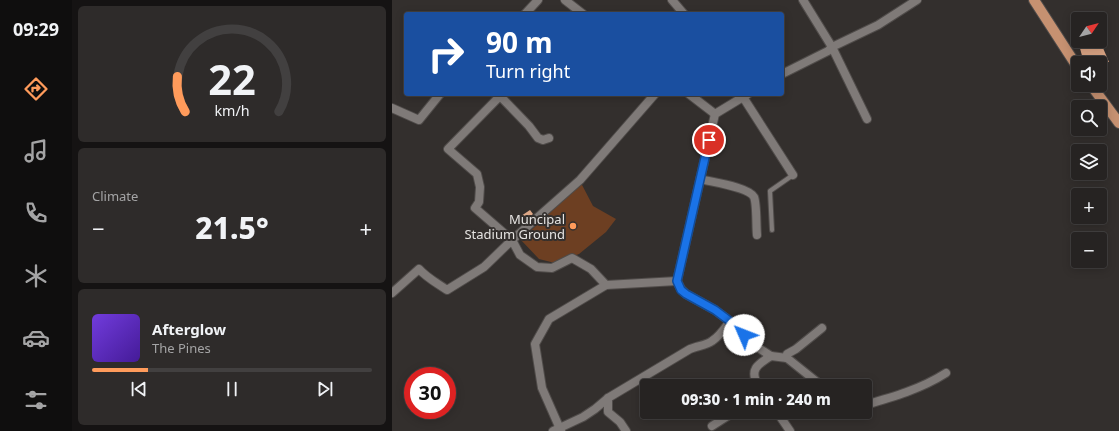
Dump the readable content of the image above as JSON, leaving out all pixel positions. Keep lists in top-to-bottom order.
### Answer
{
  "places": ["Muncipal Stadium Ground"],
  "north": "top right",
  "page": {
    "tabs": "09:29",
    "map_buttons": ["+", "−"],
    "turn": ["90 m", "Turn right"],
    "tile": "Climate",
    "heat": ["−", "21.5°", "+"],
    "song": ["Afterglow", "The Pines"],
    "limit": "30",
    "trip": "09:30 · 1 min · 240 m",
    "gauge": ["22", "km/h"]
  }
}
